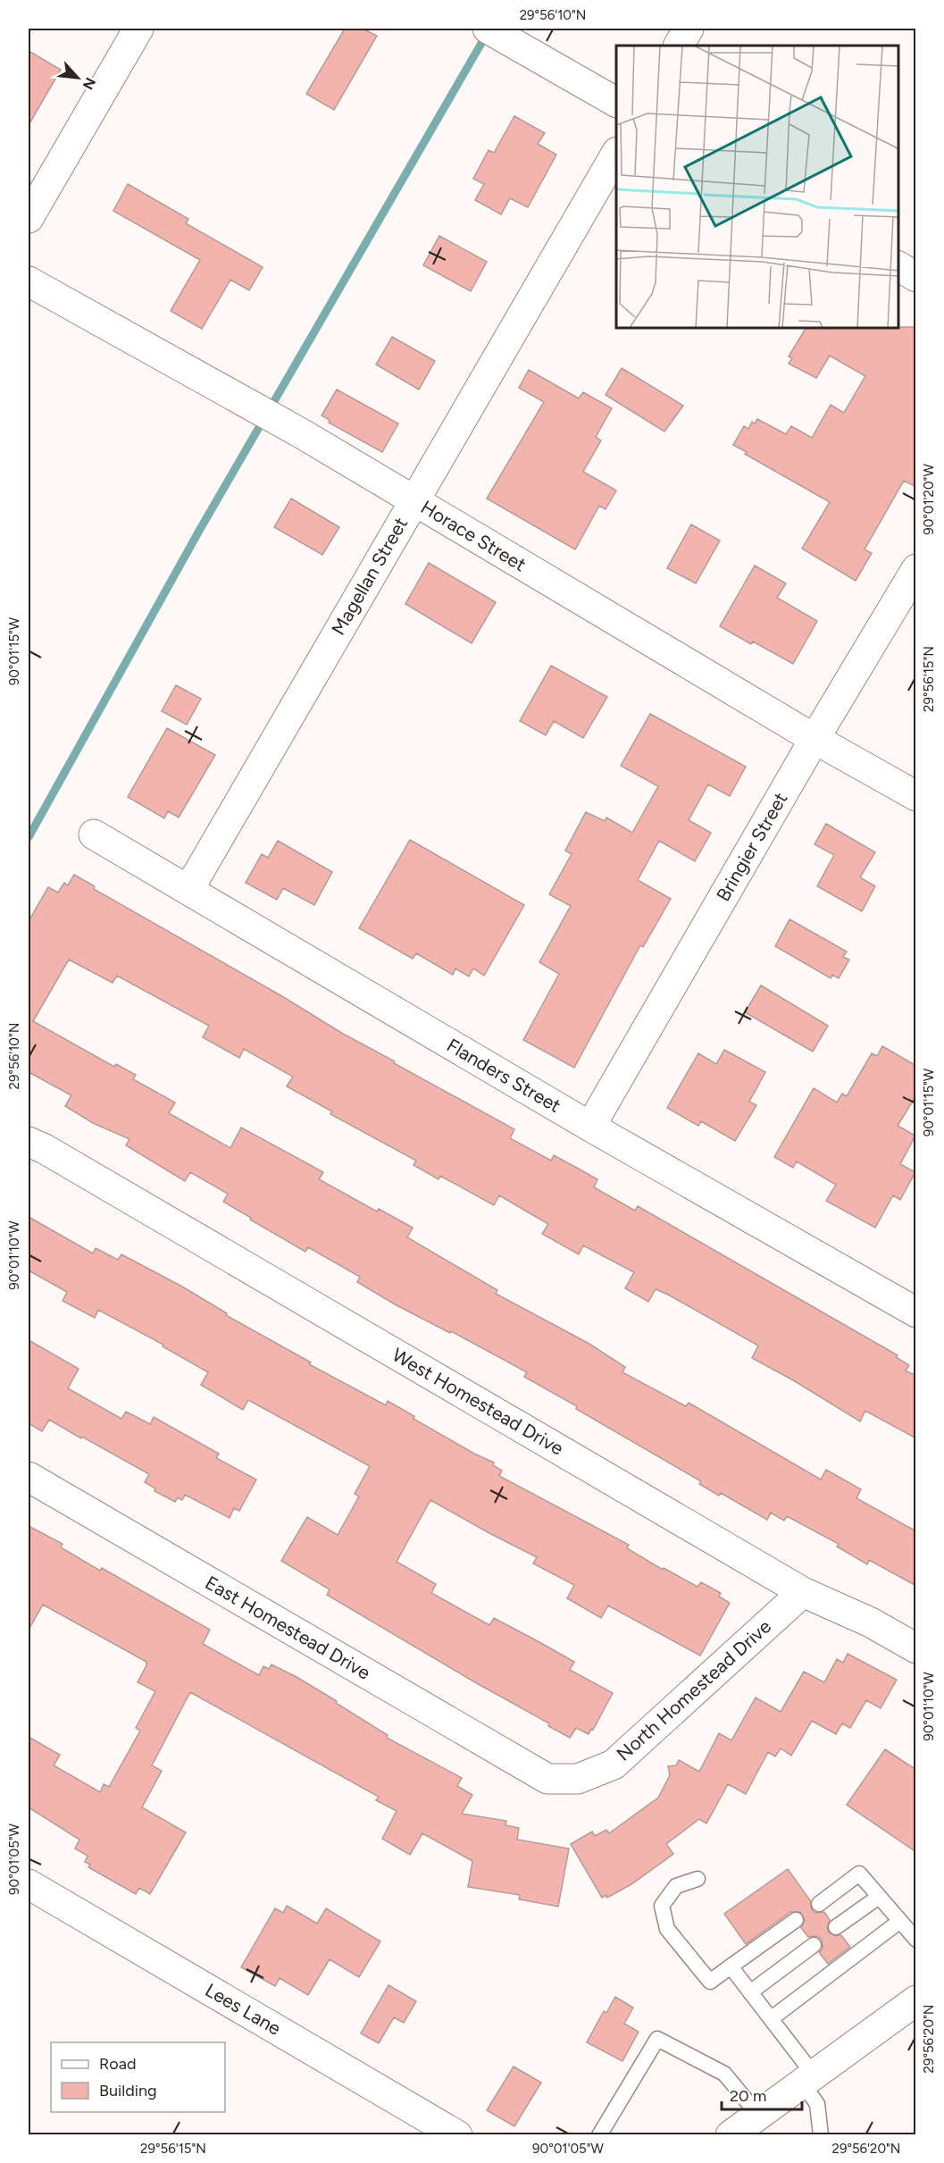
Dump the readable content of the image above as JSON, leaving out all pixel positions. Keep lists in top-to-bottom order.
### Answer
{
  "streets": {
    "street": [
      "Horace Street",
      "Magellan Street",
      "Bringier Street",
      "Flanders Street",
      "West Homestead Drive",
      "East Homestead Drive",
      "North Homestead Drive",
      "Lees Lane"
    ]
  },
  "crossings": [
    ["Horace Street", "Magellan Street"],
    ["Horace Street", "Bringier Street"],
    ["Magellan Street", "Flanders Street"],
    ["Bringier Street", "Flanders Street"],
    ["West Homestead Drive", "North Homestead Drive"],
    ["East Homestead Drive", "North Homestead Drive"]
  ],
  "legend": ["Road", "Building"],
  "scale_bar": "20 m",
  "north": "bottom right",
  "coordinates": [
    "29°56'10\"N",
    "90°01'20\"W",
    "90°01'15\"W",
    "29°56'15\"N",
    "90°01'10\"W",
    "90°01'05\"W",
    "29°56'20\"N"
  ]
}
